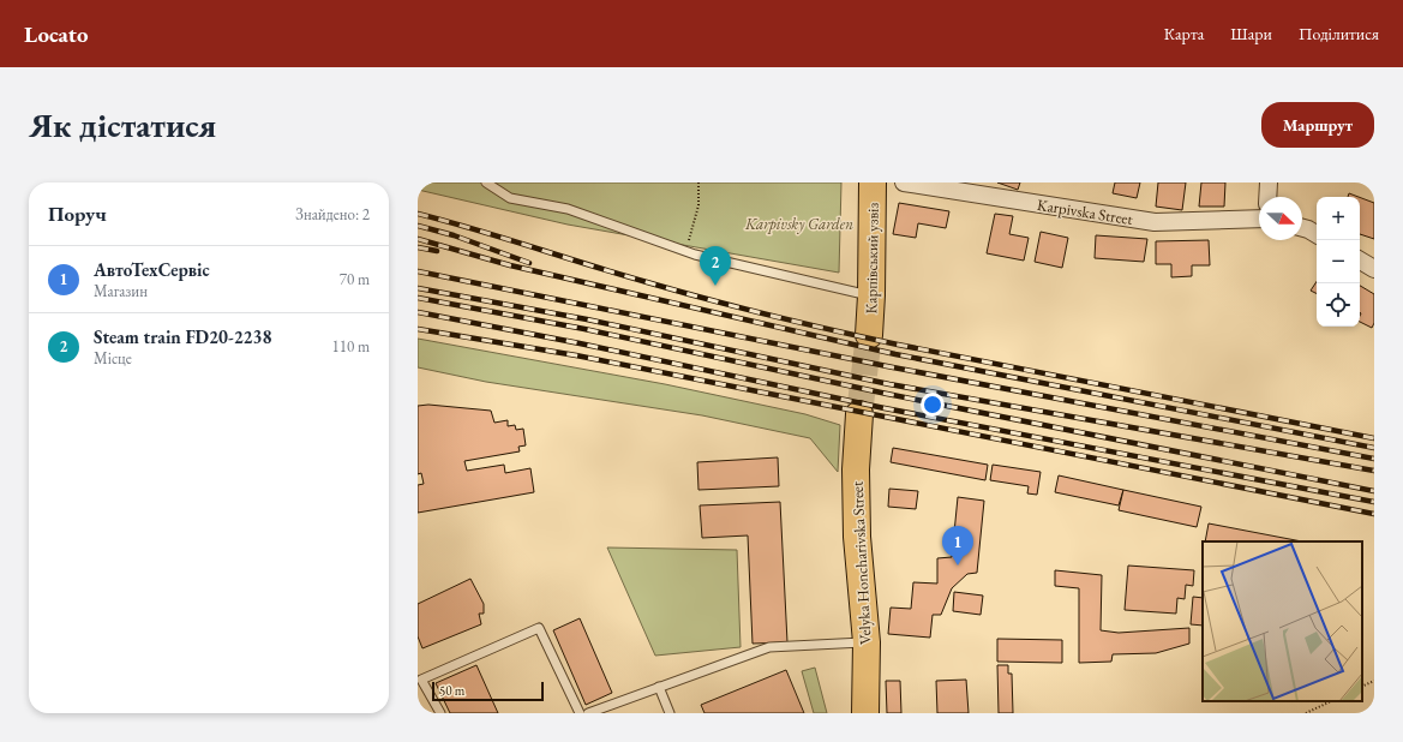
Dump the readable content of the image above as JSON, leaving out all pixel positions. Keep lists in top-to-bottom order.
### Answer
{
  "streets": {
    "main road": ["Карпівський узвіз", "Velyka Honcharivska Street"],
    "street": ["Karpivska Street"]
  },
  "parks": ["Karpivsky Garden"],
  "scale_bar": "50 m",
  "north": "right",
  "page": {
    "header": "Locato",
    "nav": ["Карта", "Шари", "Поділитися"],
    "buttons": "Маршрут",
    "title": "Як дістатися",
    "heading": ["Поруч", "Знайдено: 2"],
    "map_buttons": ["+", "−"],
    "list": [
      {
        "mark": "1",
        "name": "АвтоТехСервіс",
        "note": "Магазин",
        "value": "70 m"
      },
      {
        "mark": "2",
        "name": "Steam train FD20-2238",
        "note": "Місце",
        "value": "110 m"
      }
    ],
    "pins": ["2", "1"],
    "scale": "50 m"
  }
}
